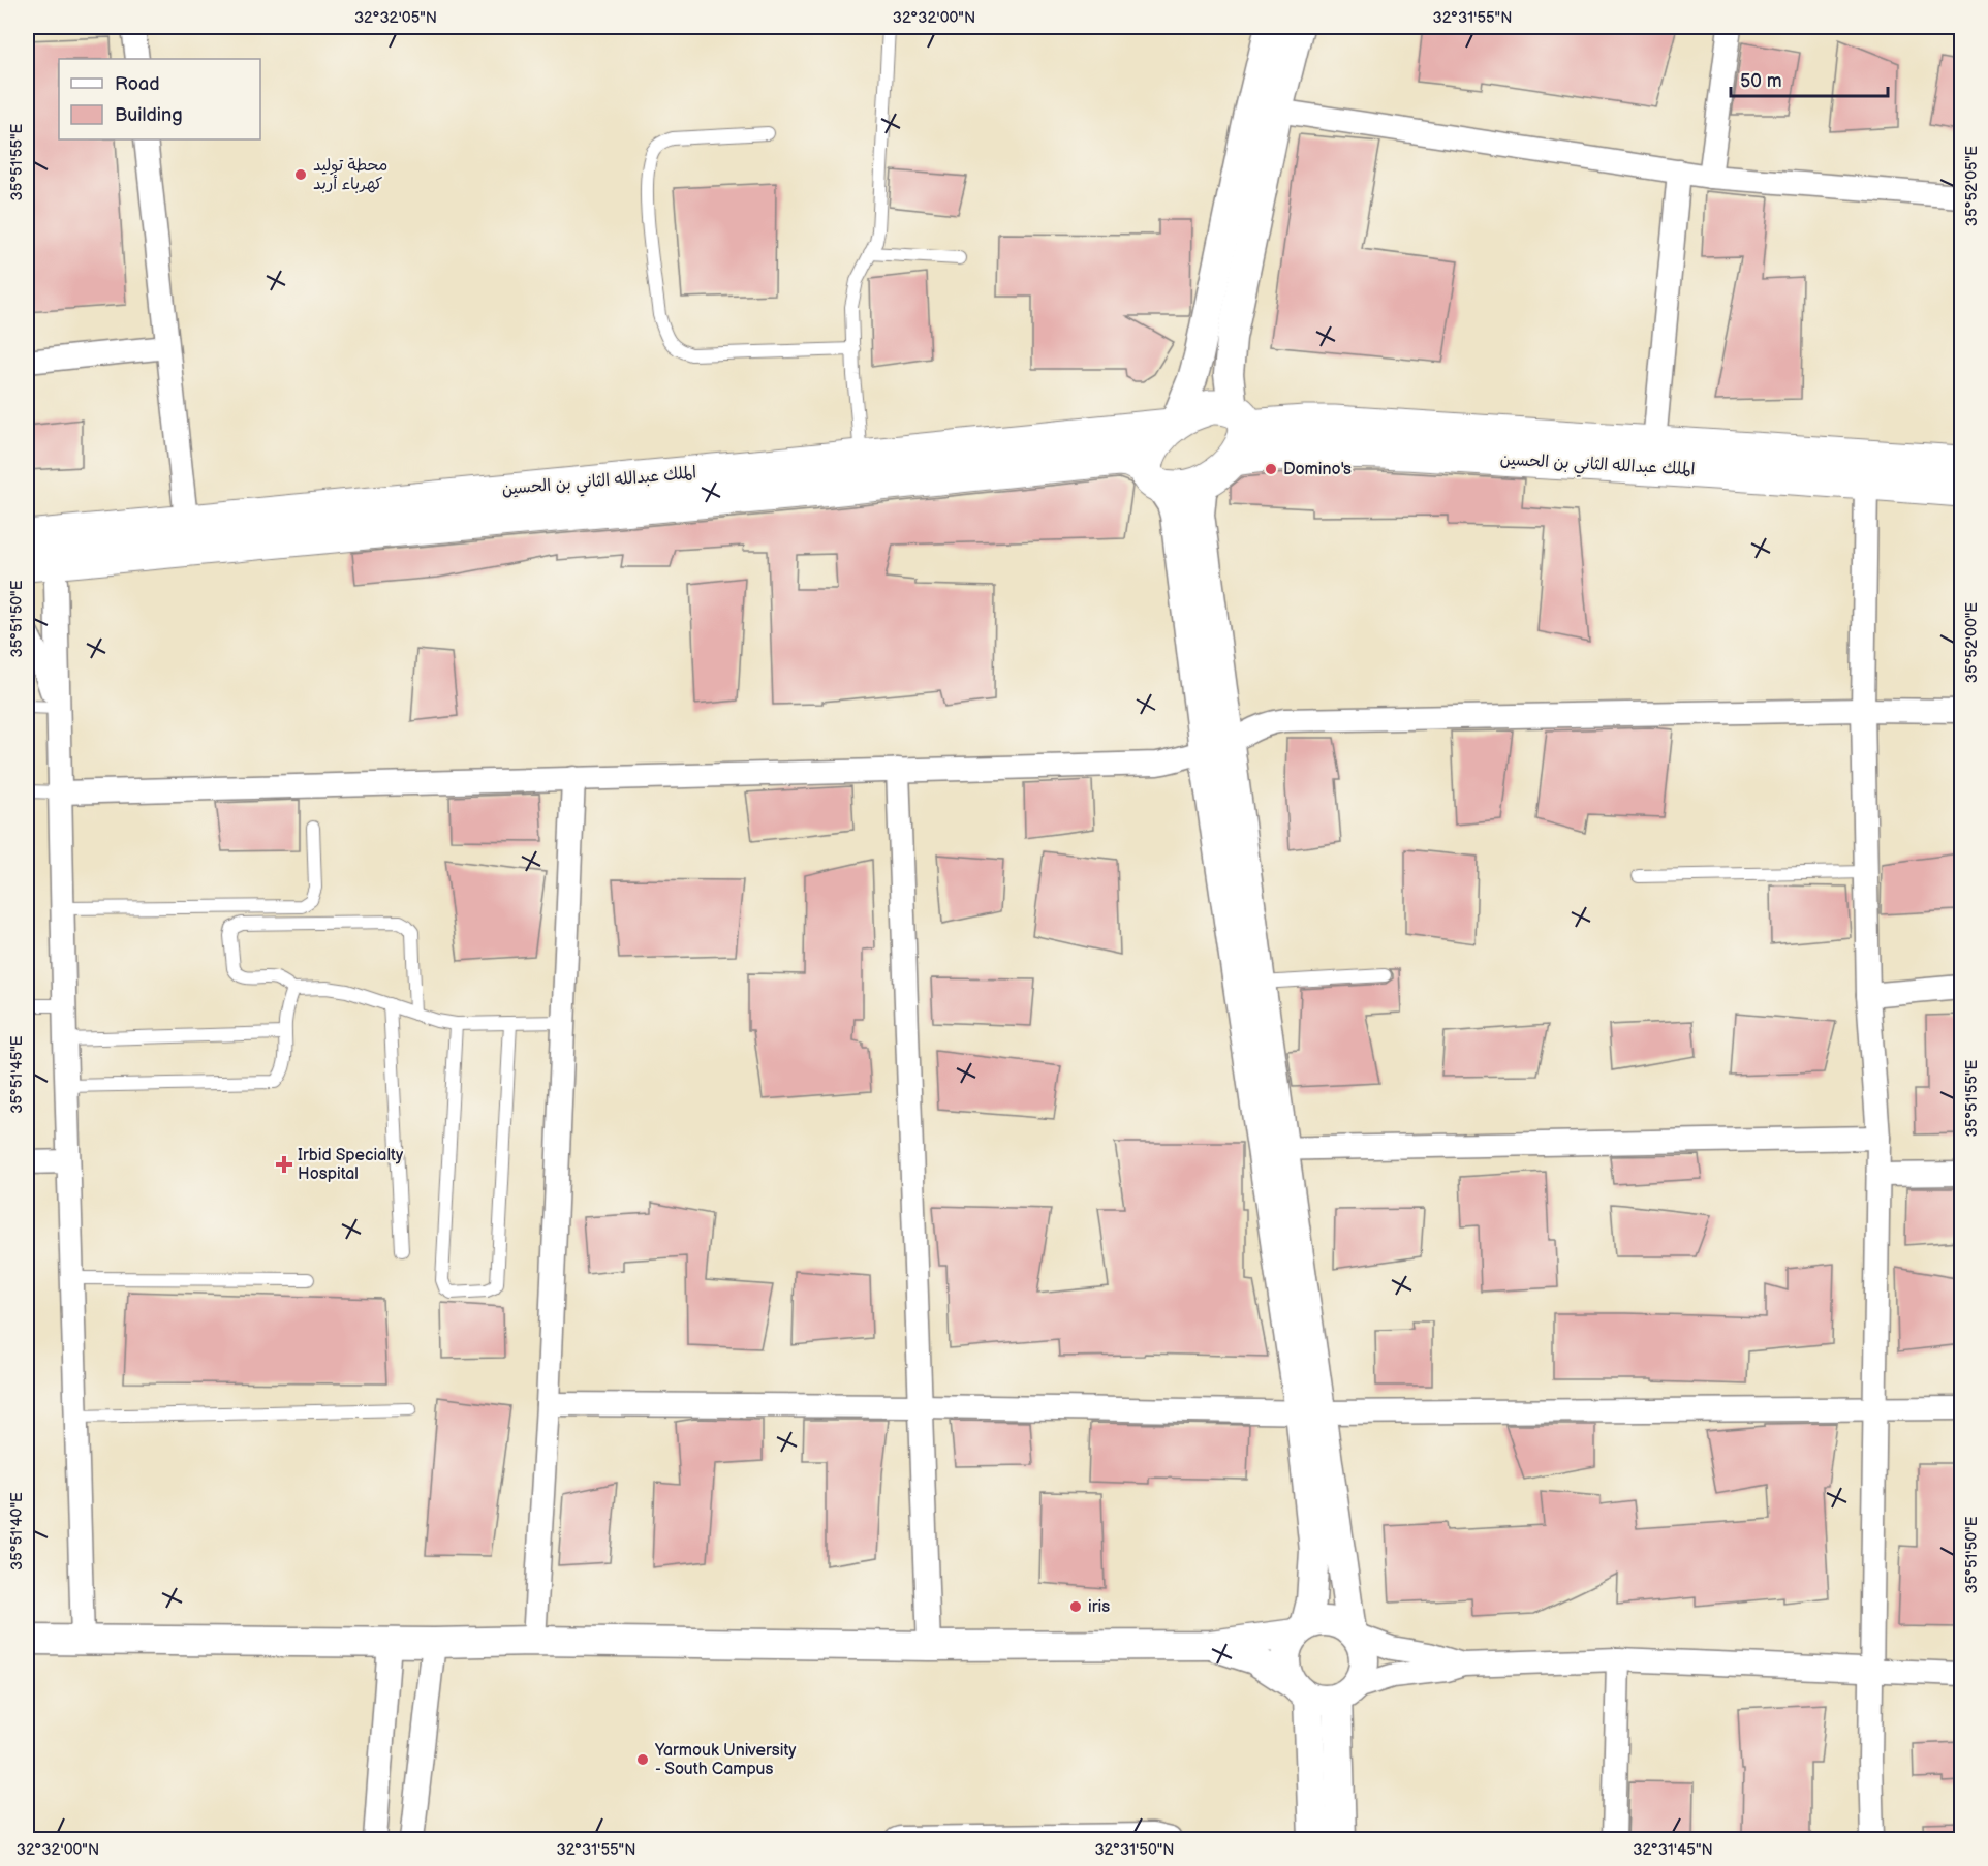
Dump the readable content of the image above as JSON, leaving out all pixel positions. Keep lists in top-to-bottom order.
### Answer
{
  "streets": {
    "main road": ["الملك عبدالله الثاني بن الحسين"]
  },
  "places": {
    "other": [
      "محطة توليد كهرباء أربد",
      "Domino's",
      "iris",
      "Yarmouk University - South Campus"
    ],
    "health": ["Irbid Specialty Hospital"]
  },
  "legend": ["Road", "Building"],
  "scale_bar": "50 m",
  "coordinates": [
    "32°32'05\"N",
    "32°32'00\"N",
    "32°31'55\"N",
    "35°51'55\"E",
    "35°52'05\"E",
    "35°51'50\"E",
    "35°52'00\"E",
    "35°51'45\"E",
    "35°51'40\"E",
    "32°31'50\"N",
    "32°31'45\"N"
  ]
}
